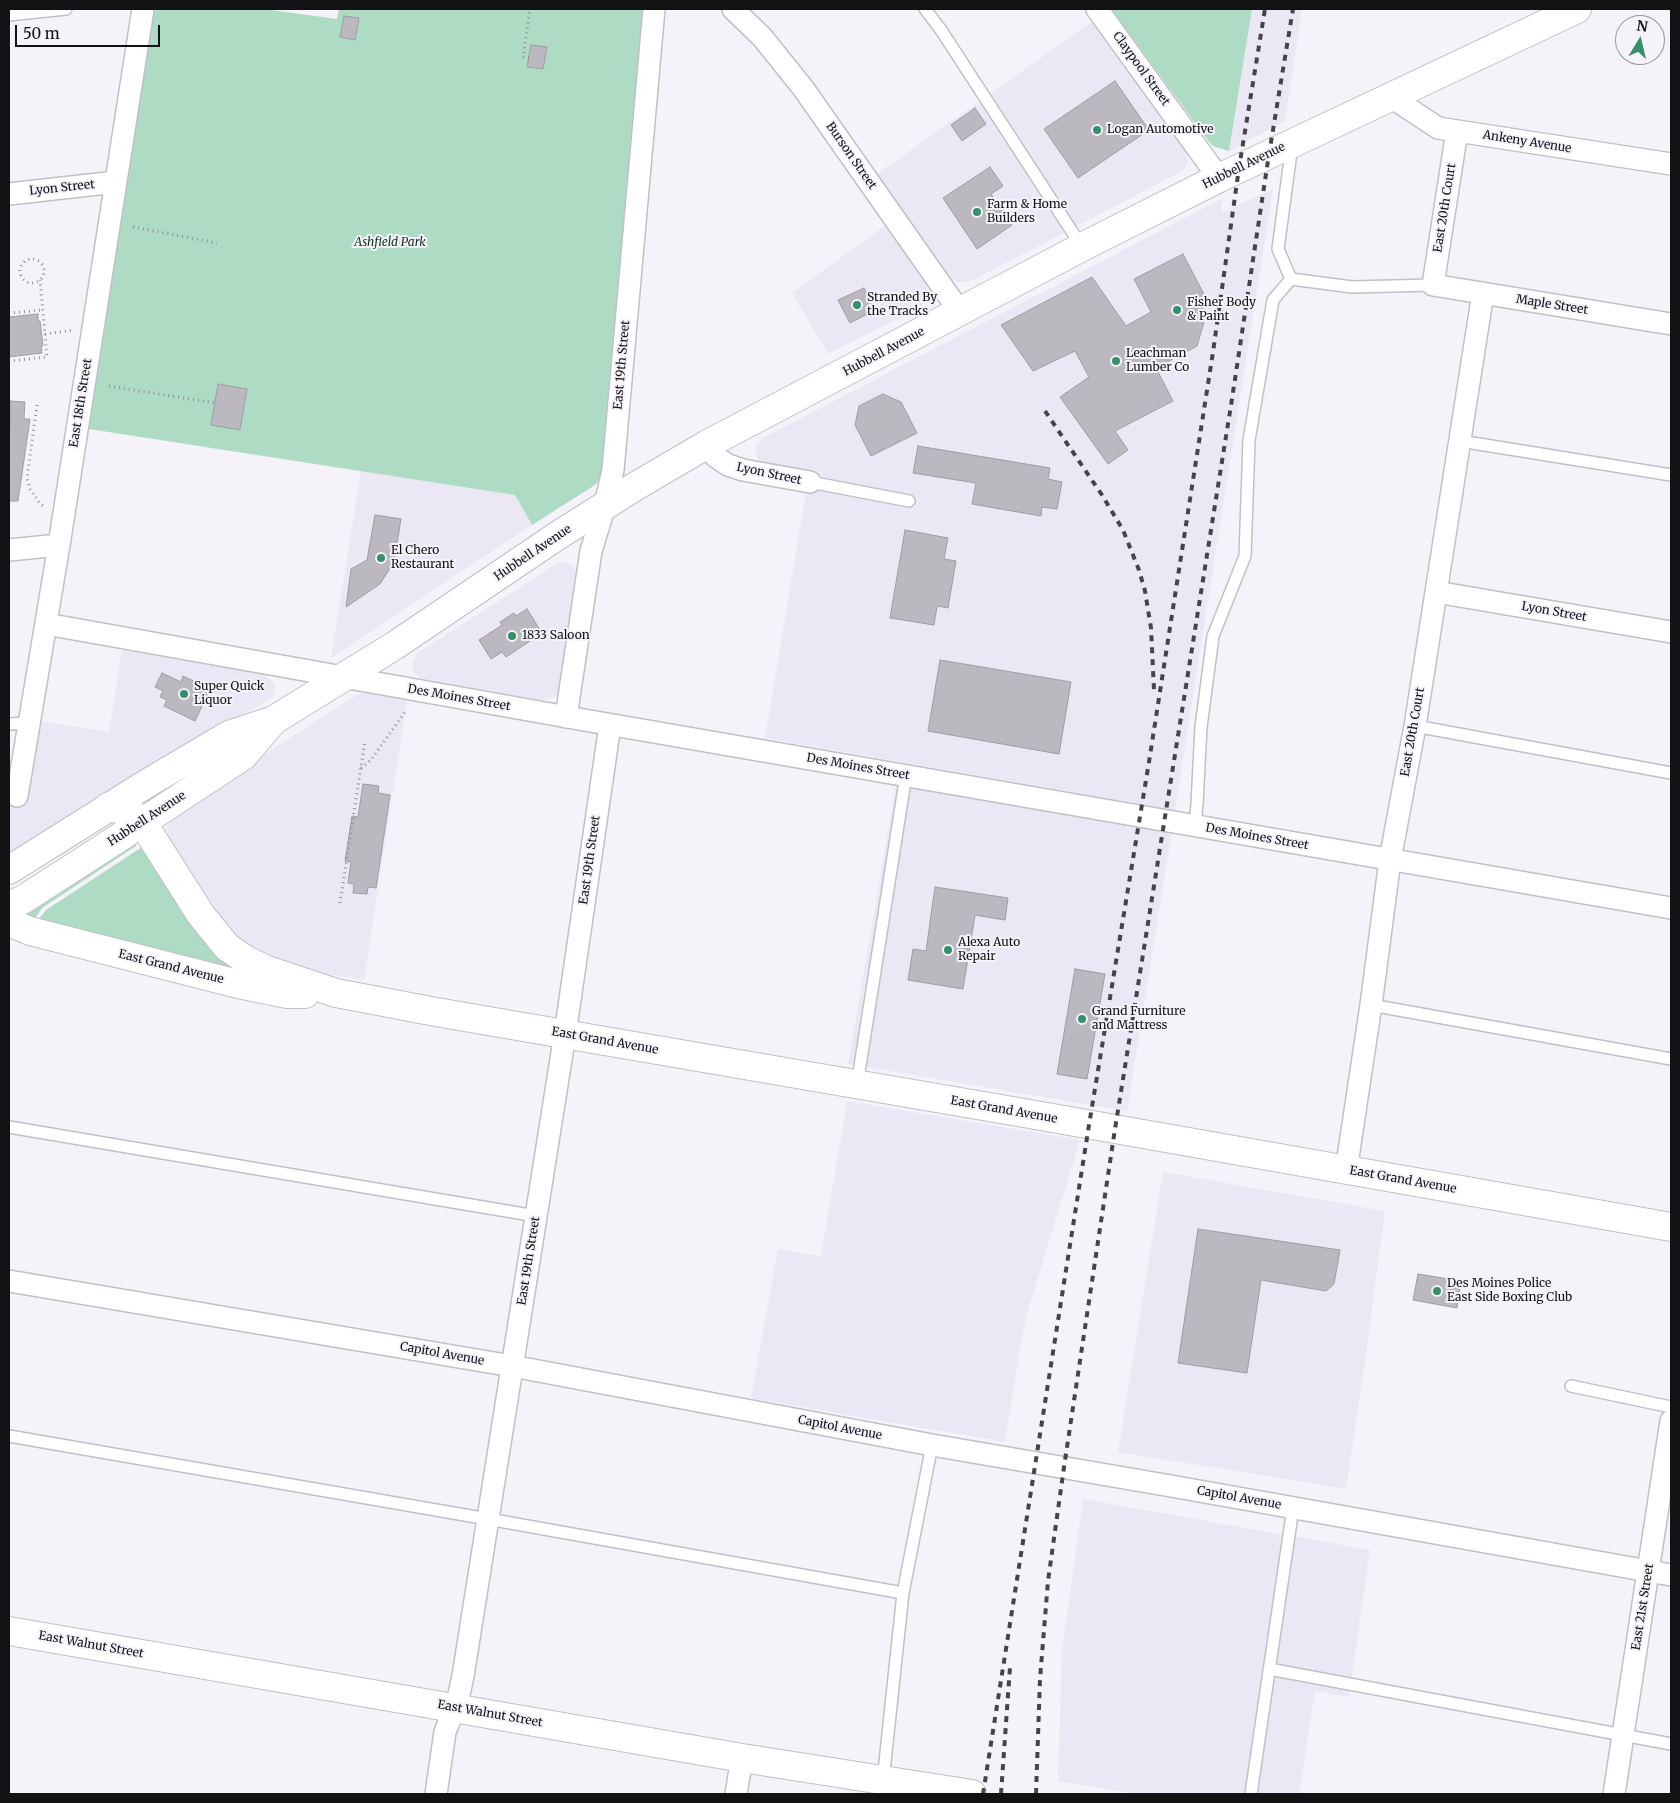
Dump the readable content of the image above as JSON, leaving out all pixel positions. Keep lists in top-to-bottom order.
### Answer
{
  "streets": {
    "street": [
      "Claypool Street",
      "Ankeny Avenue",
      "Burson Street",
      "Hubbell Avenue",
      "Lyon Street",
      "East 20th Court",
      "Maple Street",
      "East 19th Street",
      "East 18th Street",
      "Des Moines Street",
      "East Grand Avenue",
      "Capitol Avenue",
      "East 21st Street",
      "East Walnut Street"
    ]
  },
  "crossings": [
    ["Claypool Street", "Hubbell Avenue"],
    ["Ankeny Avenue", "Hubbell Avenue"],
    ["Ankeny Avenue", "East 20th Court"],
    ["Burson Street", "Hubbell Avenue"],
    ["Hubbell Avenue", "Lyon Street"],
    ["Hubbell Avenue", "East 19th Street"],
    ["Hubbell Avenue", "Des Moines Street"],
    ["Hubbell Avenue", "East Grand Avenue"],
    ["Lyon Street", "East 20th Court"],
    ["Lyon Street", "East 18th Street"],
    ["East 20th Court", "Maple Street"],
    ["East 20th Court", "Des Moines Street"],
    ["East 20th Court", "East Grand Avenue"],
    ["East 19th Street", "Des Moines Street"],
    ["East 19th Street", "East Grand Avenue"],
    ["East 19th Street", "Capitol Avenue"],
    ["East 19th Street", "East Walnut Street"],
    ["East 18th Street", "Des Moines Street"],
    ["Capitol Avenue", "East 21st Street"]
  ],
  "parks": ["Ashfield Park"],
  "places": [
    "Logan Automotive",
    "Farm & Home Builders",
    "Stranded By the Tracks",
    "Fisher Body & Paint",
    "Leachman Lumber Co",
    "El Chero Restaurant",
    "1833 Saloon",
    "Super Quick Liquor",
    "Alexa Auto Repair",
    "Grand Furniture and Mattress",
    "Des Moines Police East Side Boxing Club"
  ],
  "scale_bar": "50 m",
  "north": "top"
}
